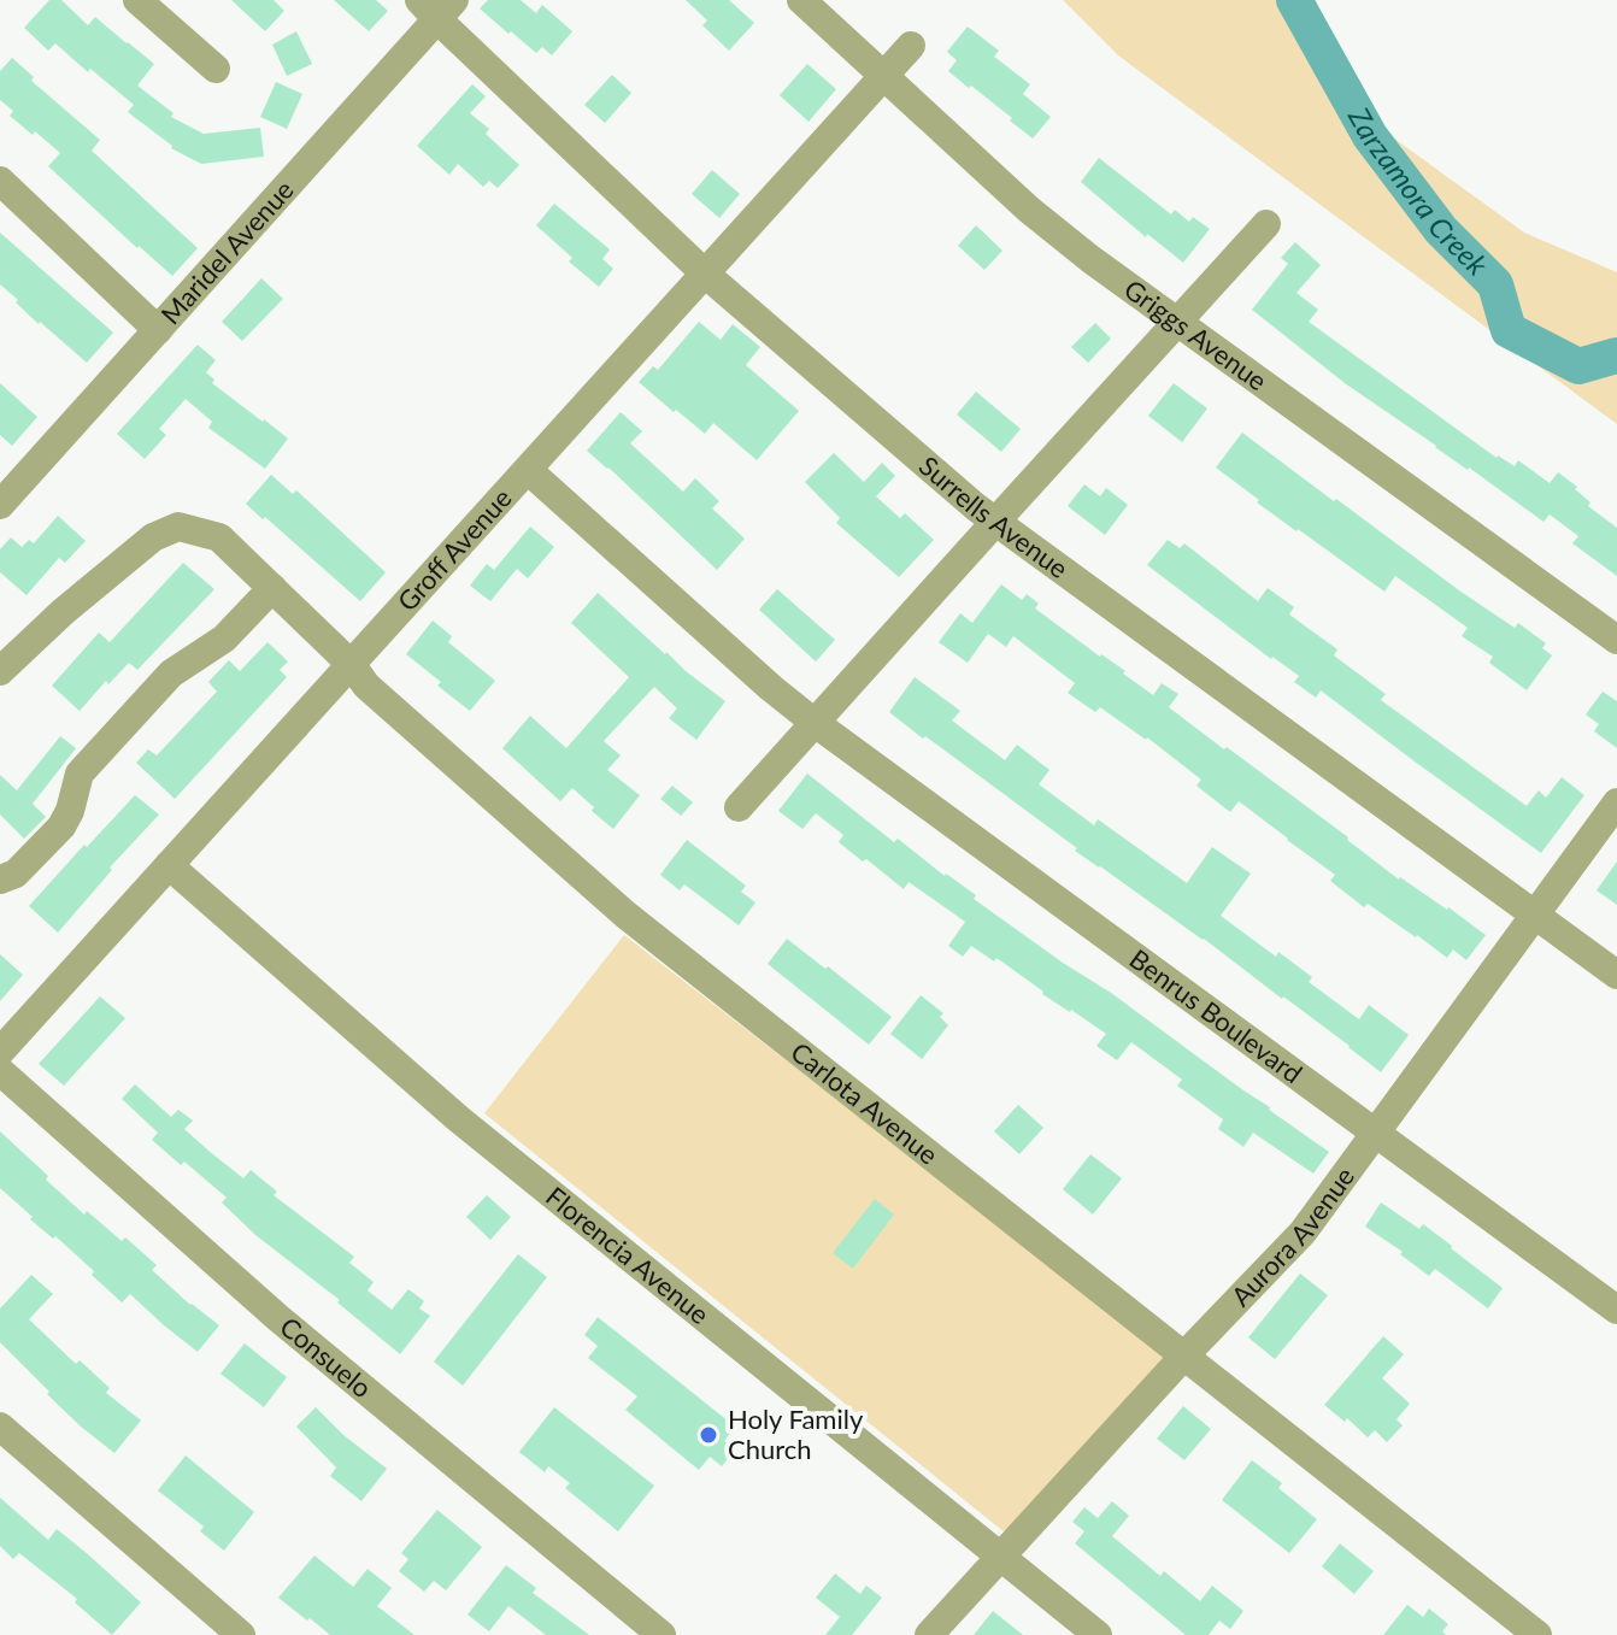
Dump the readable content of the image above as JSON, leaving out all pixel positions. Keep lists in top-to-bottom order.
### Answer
{
  "streets": {
    "street": [
      "Maridel Avenue",
      "Griggs Avenue",
      "Surrells Avenue",
      "Groff Avenue",
      "Benrus Boulevard",
      "Carlota Avenue",
      "Aurora Avenue",
      "Florencia Avenue",
      "Consuelo"
    ]
  },
  "crossings": [
    ["Maridel Avenue", "Surrells Avenue"],
    ["Griggs Avenue", "Groff Avenue"],
    ["Surrells Avenue", "Groff Avenue"],
    ["Surrells Avenue", "Aurora Avenue"],
    ["Groff Avenue", "Benrus Boulevard"],
    ["Groff Avenue", "Carlota Avenue"],
    ["Groff Avenue", "Florencia Avenue"],
    ["Benrus Boulevard", "Aurora Avenue"],
    ["Carlota Avenue", "Aurora Avenue"],
    ["Aurora Avenue", "Florencia Avenue"]
  ],
  "water": ["Zarzamora Creek"],
  "places": ["Holy Family Church"]
}
